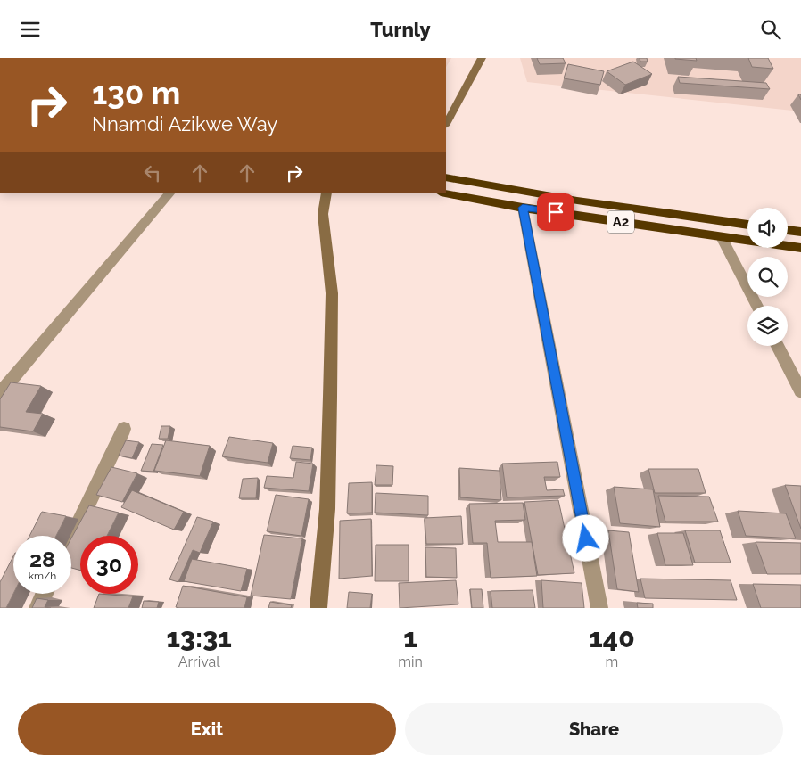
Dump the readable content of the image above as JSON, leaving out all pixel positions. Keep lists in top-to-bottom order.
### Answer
{
  "streets": {
    "highway": ["A2"]
  },
  "page": {
    "header": "Turnly",
    "turn": ["130 m", "Nnamdi Azikwe Way"],
    "speed": "28 km/h",
    "limit": "30",
    "eta": [
      "13:31",
      "Arrival",
      "1",
      "min",
      "140",
      "m"
    ],
    "buttons": ["Exit", "Share"]
  }
}
